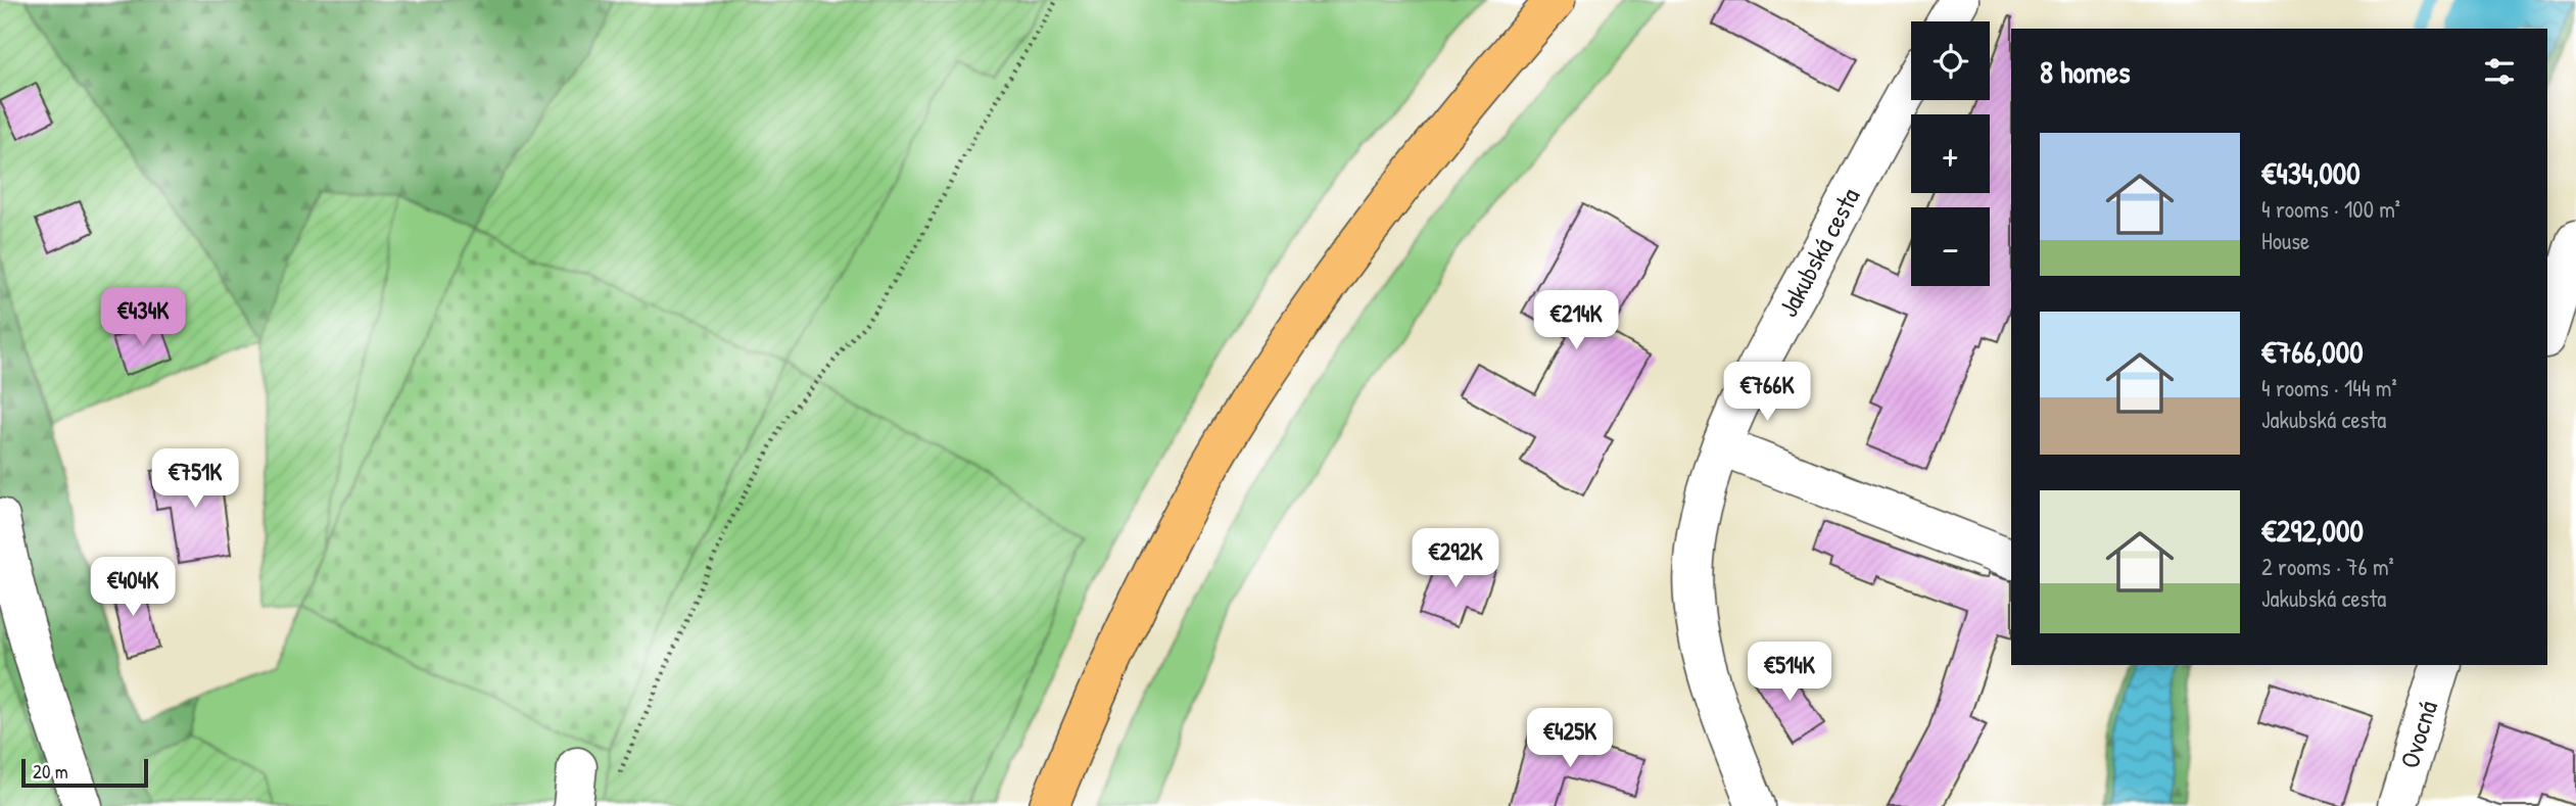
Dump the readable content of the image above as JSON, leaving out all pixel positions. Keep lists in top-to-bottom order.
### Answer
{
  "streets": {
    "street": ["Jakubská cesta", "Ovocná"]
  },
  "scale_bar": "20 m",
  "page": {
    "map_buttons": ["+", "−"],
    "heading": "8 homes",
    "list": [
      {
        "name": "€434,000",
        "note": "4 rooms · 100 m² · House"
      },
      {
        "name": "€766,000",
        "note": "4 rooms · 144 m² · Jakubská cesta"
      },
      {
        "name": "€292,000",
        "note": "2 rooms · 76 m² · Jakubská cesta"
      }
    ],
    "price": [
      "€434K",
      "€214K",
      "€766K",
      "€751K",
      "€292K",
      "€404K",
      "€514K",
      "€425K"
    ],
    "scale": "20 m"
  }
}
